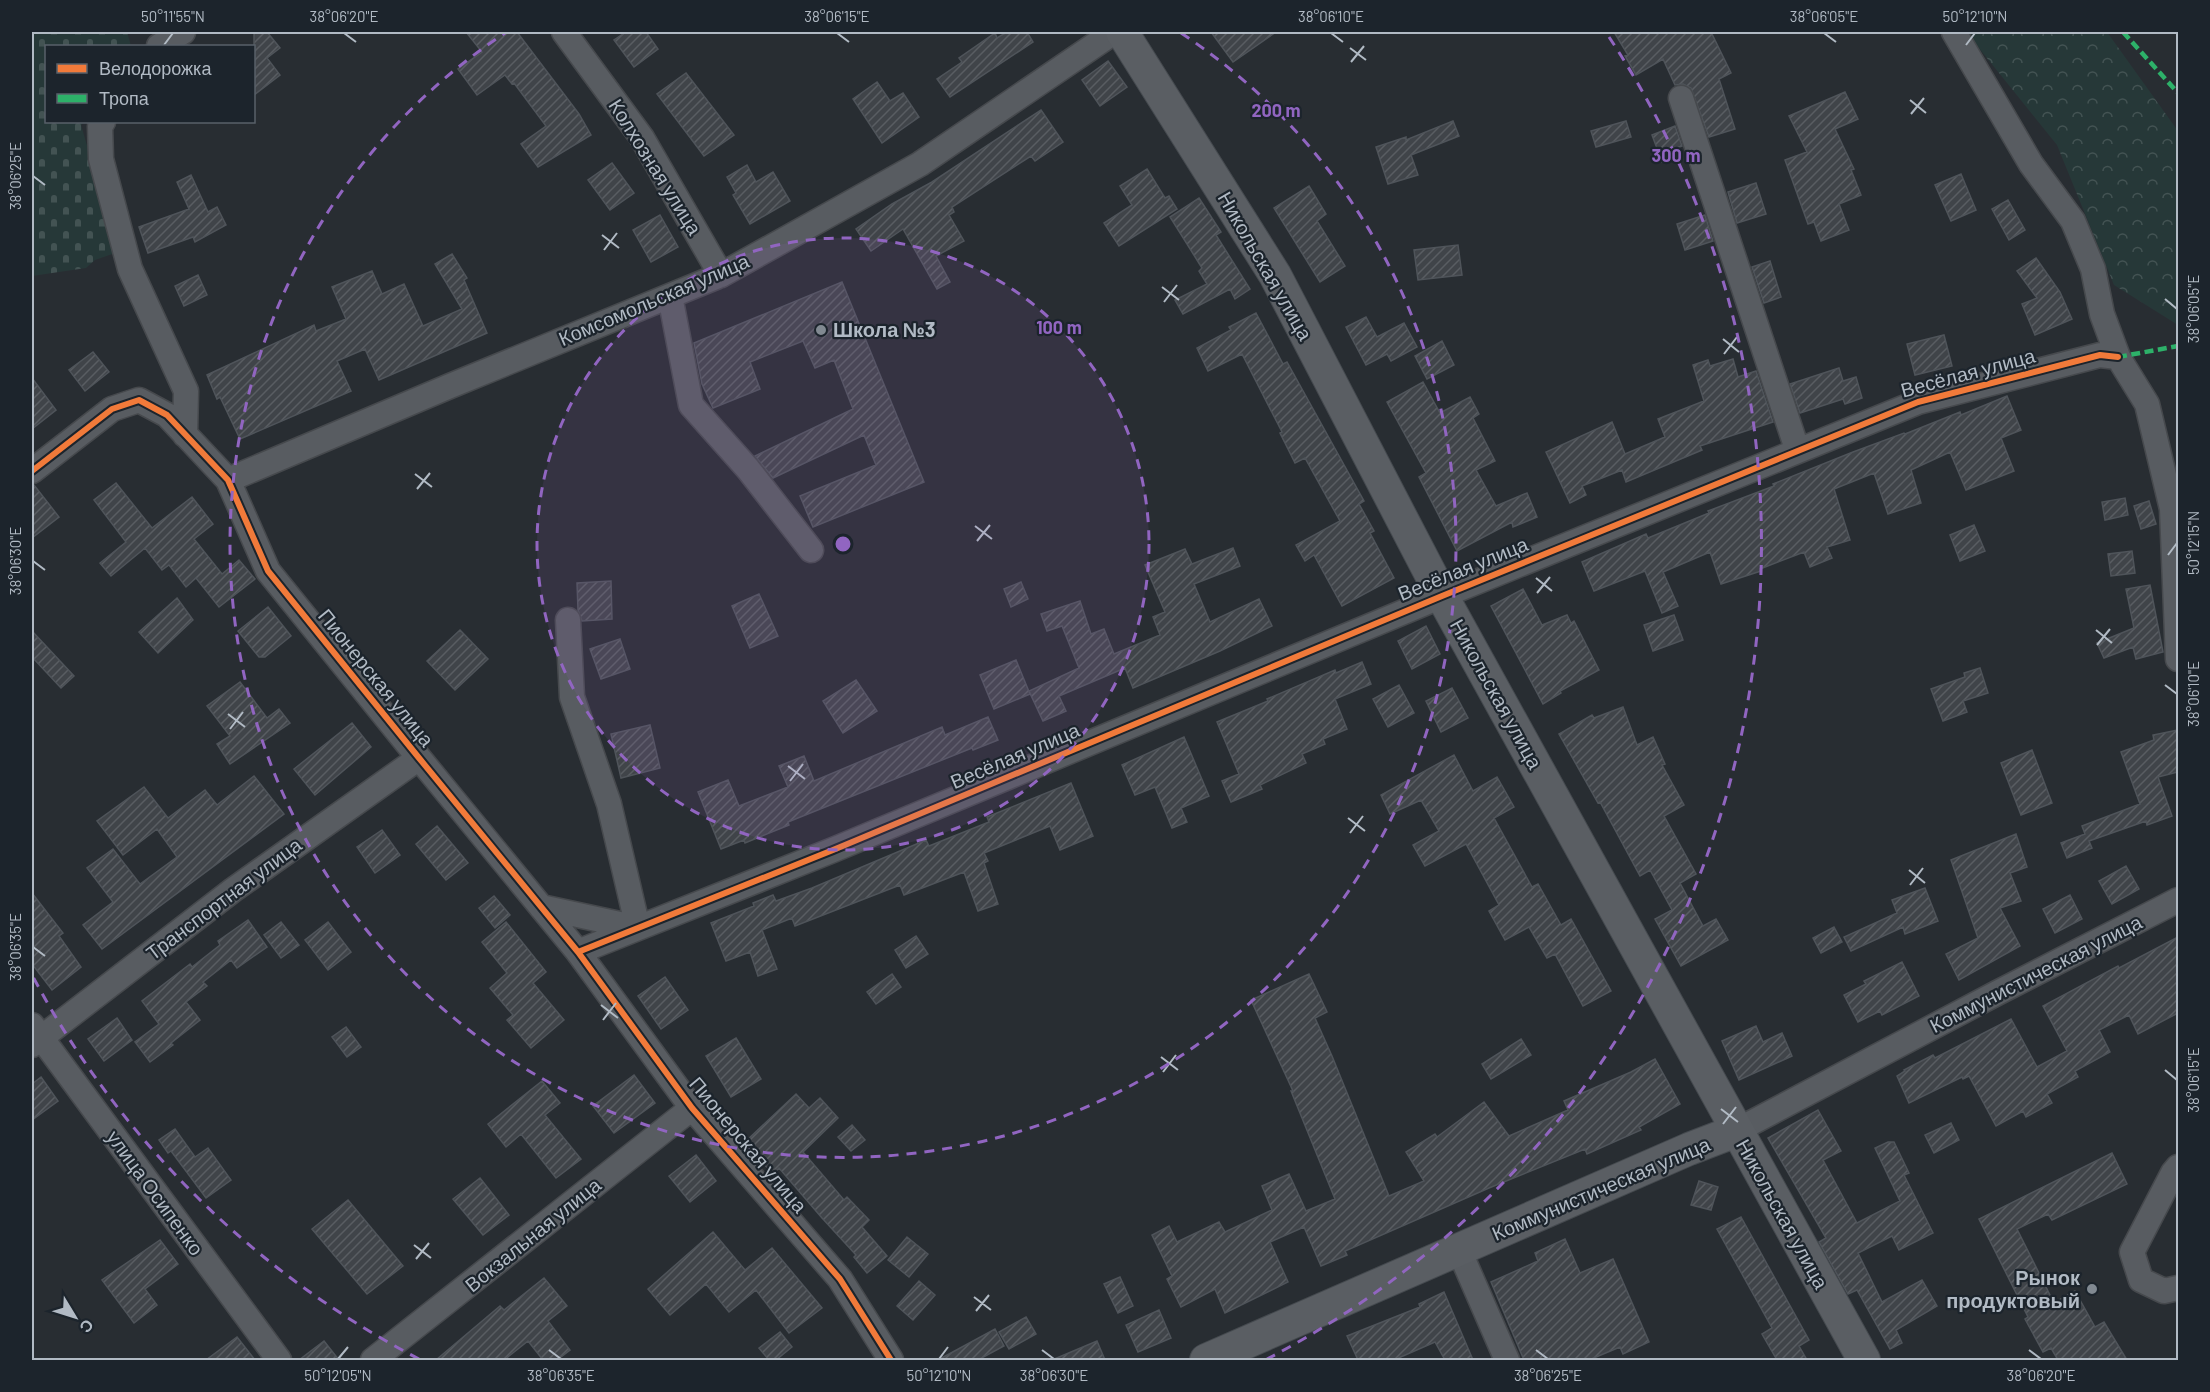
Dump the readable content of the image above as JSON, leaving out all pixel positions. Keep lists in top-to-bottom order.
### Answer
{
  "streets": {
    "main road": ["Никольская улица", "Коммунистическая улица"],
    "street": [
      "Колхозная улица",
      "Комсомольская улица",
      "Весёлая улица",
      "Пионерская улица",
      "Транспортная улица",
      "улица Осипенко",
      "Вокзальная улица"
    ]
  },
  "crossings": [
    ["Колхозная улица", "Комсомольская улица"],
    ["Никольская улица", "Весёлая улица"],
    ["Никольская улица", "Коммунистическая улица"],
    ["Комсомольская улица", "Пионерская улица"],
    ["Пионерская улица", "Транспортная улица"],
    ["Пионерская улица", "Вокзальная улица"],
    ["Транспортная улица", "улица Осипенко"]
  ],
  "places": ["Школа №3", "Рынок продуктовый"],
  "legend": ["Велодорожка", "Тропа"],
  "north": "bottom right",
  "coordinates": [
    "50°11'55\"N",
    "38°06'20\"E",
    "38°06'15\"E",
    "38°06'10\"E",
    "38°06'05\"E",
    "50°12'10\"N",
    "38°06'25\"E",
    "50°12'15\"N",
    "38°06'30\"E",
    "38°06'35\"E",
    "50°12'05\"N"
  ],
  "rings": ["200 m", "300 m", "100 m"]
}
